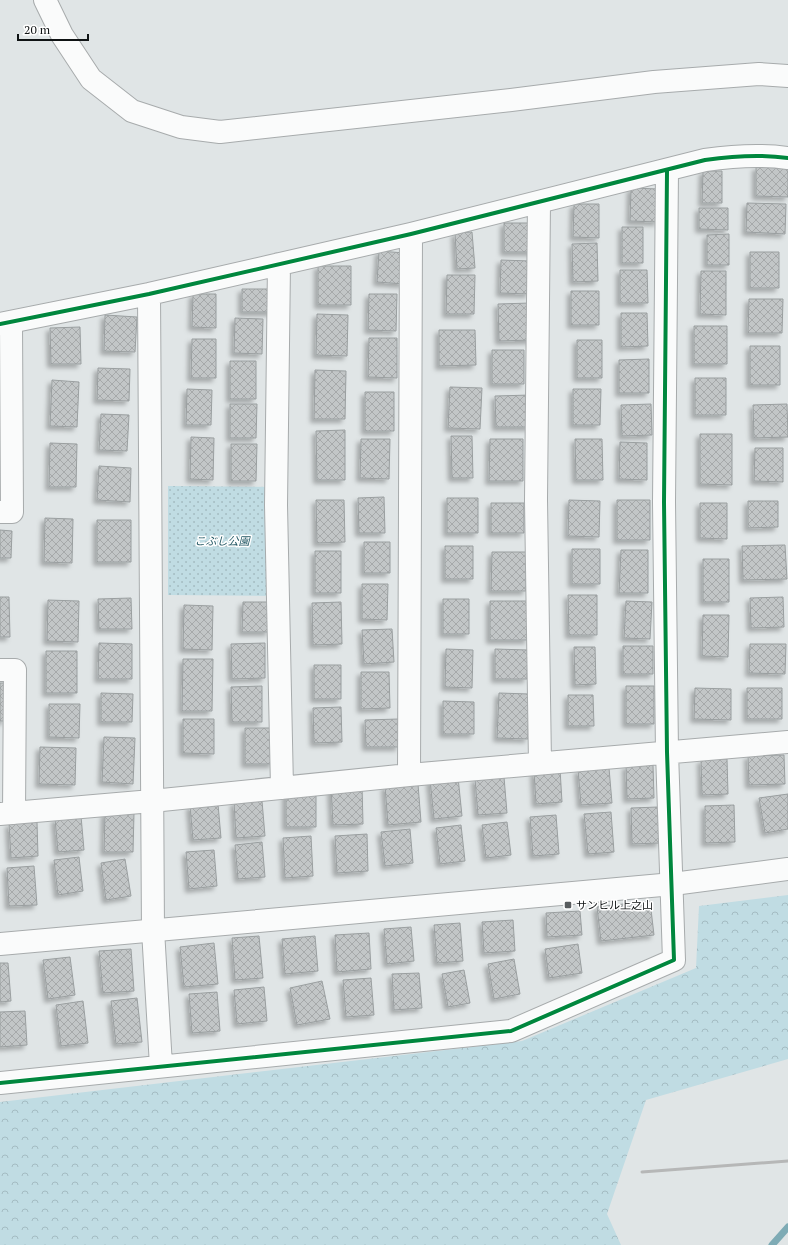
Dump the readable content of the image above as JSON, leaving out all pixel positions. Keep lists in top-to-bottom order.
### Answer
{
  "parks": ["こぶし公園"],
  "places": {
    "transit": ["サンヒル上之山"]
  },
  "scale_bar": "20 m"
}
